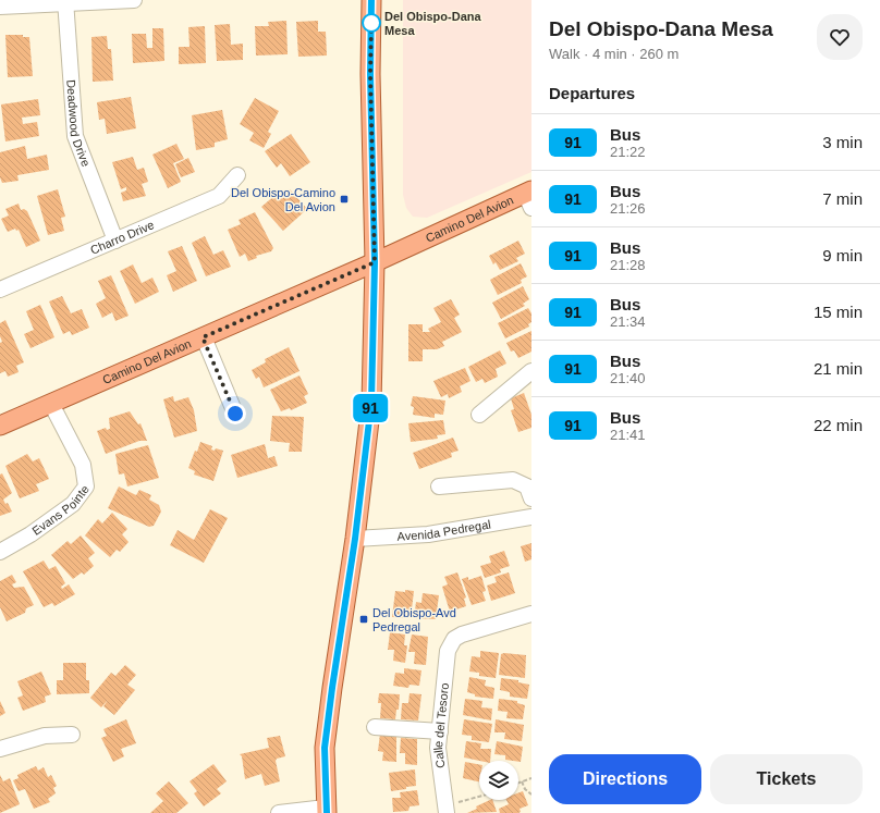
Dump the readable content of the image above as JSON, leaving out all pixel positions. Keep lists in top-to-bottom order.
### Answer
{
  "streets": {
    "main road": ["Camino Del Avion"],
    "street": [
      "Deadwood Drive",
      "Charro Drive",
      "Evans Pointe",
      "Avenida Pedregal",
      "Calle del Tesoro"
    ]
  },
  "crossings": [
    ["Deadwood Drive", "Charro Drive"],
    ["Camino Del Avion", "Evans Pointe"]
  ],
  "places": {
    "other": ["Del Obispo-Dana Mesa"],
    "transit": ["Del Obispo-Camino Del Avion", "Del Obispo-Avd Pedregal"]
  },
  "lines": ["bus line 91"],
  "page": {
    "on_map": "91",
    "heading": [
      ["Del Obispo-Dana Mesa", "Walk · 4 min · 260 m"],
      "Departures"
    ],
    "list": [
      {
        "mark": "91",
        "name": "Bus",
        "note": "21:22",
        "value": "3 min"
      },
      {
        "mark": "91",
        "name": "Bus",
        "note": "21:26",
        "value": "7 min"
      },
      {
        "mark": "91",
        "name": "Bus",
        "note": "21:28",
        "value": "9 min"
      },
      {
        "mark": "91",
        "name": "Bus",
        "note": "21:34",
        "value": "15 min"
      },
      {
        "mark": "91",
        "name": "Bus",
        "note": "21:40",
        "value": "21 min"
      },
      {
        "mark": "91",
        "name": "Bus",
        "note": "21:41",
        "value": "22 min"
      }
    ],
    "buttons": ["Directions", "Tickets"]
  }
}
